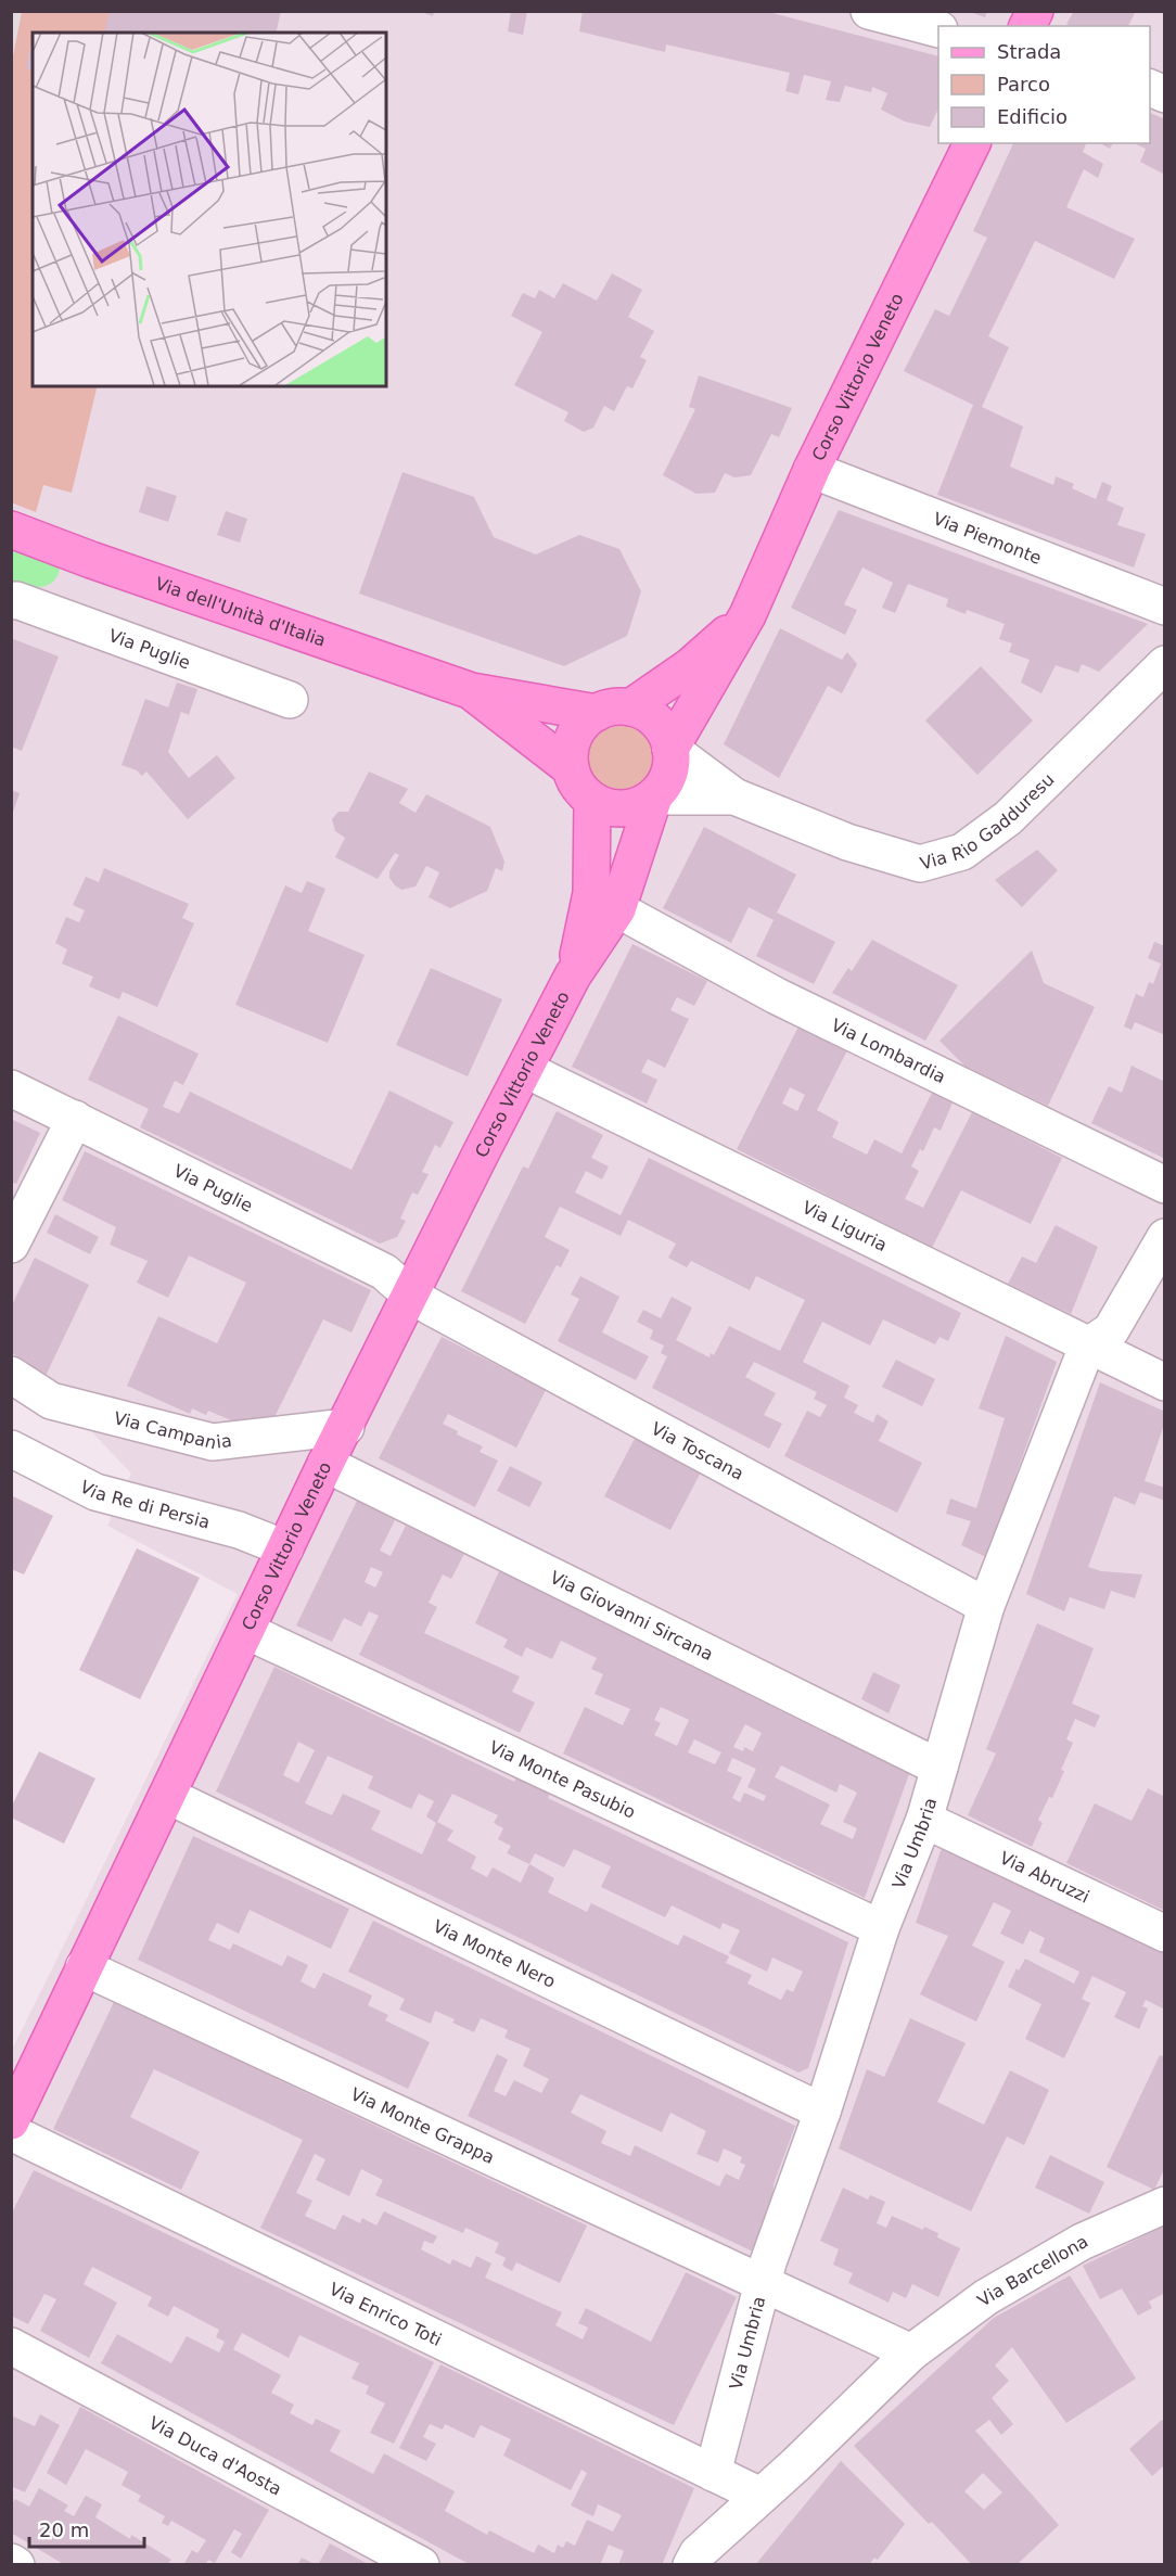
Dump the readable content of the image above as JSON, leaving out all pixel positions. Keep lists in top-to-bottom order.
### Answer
{
  "streets": {
    "main road": ["Corso Vittorio Veneto", "Via dell'Unità d'Italia"],
    "street": [
      "Via Piemonte",
      "Via Puglie",
      "Via Rio Gadduresu",
      "Via Lombardia",
      "Via Liguria",
      "Via Campania",
      "Via Toscana",
      "Via Re di Persia",
      "Via Giovanni Sircana",
      "Via Monte Pasubio",
      "Via Umbria",
      "Via Abruzzi",
      "Via Monte Nero",
      "Via Monte Grappa",
      "Via Barcellona",
      "Via Enrico Toti",
      "Via Duca d'Aosta"
    ]
  },
  "crossings": [
    ["Corso Vittorio Veneto", "Via Piemonte"],
    ["Corso Vittorio Veneto", "Via dell'Unità d'Italia"],
    ["Corso Vittorio Veneto", "Via Puglie"],
    ["Corso Vittorio Veneto", "Via Rio Gadduresu"],
    ["Corso Vittorio Veneto", "Via Lombardia"],
    ["Corso Vittorio Veneto", "Via Liguria"],
    ["Corso Vittorio Veneto", "Via Campania"],
    ["Corso Vittorio Veneto", "Via Toscana"],
    ["Corso Vittorio Veneto", "Via Re di Persia"],
    ["Corso Vittorio Veneto", "Via Giovanni Sircana"],
    ["Corso Vittorio Veneto", "Via Monte Pasubio"],
    ["Corso Vittorio Veneto", "Via Monte Nero"],
    ["Corso Vittorio Veneto", "Via Monte Grappa"],
    ["Via dell'Unità d'Italia", "Via Rio Gadduresu"],
    ["Via Puglie", "Via Toscana"],
    ["Via Liguria", "Via Umbria"],
    ["Via Toscana", "Via Umbria"],
    ["Via Giovanni Sircana", "Via Umbria"],
    ["Via Monte Pasubio", "Via Umbria"],
    ["Via Umbria", "Via Abruzzi"],
    ["Via Umbria", "Via Monte Nero"],
    ["Via Umbria", "Via Monte Grappa"],
    ["Via Umbria", "Via Enrico Toti"],
    ["Via Barcellona", "Via Enrico Toti"]
  ],
  "legend": ["Strada", "Parco", "Edificio"],
  "scale_bar": "20 m"
}
